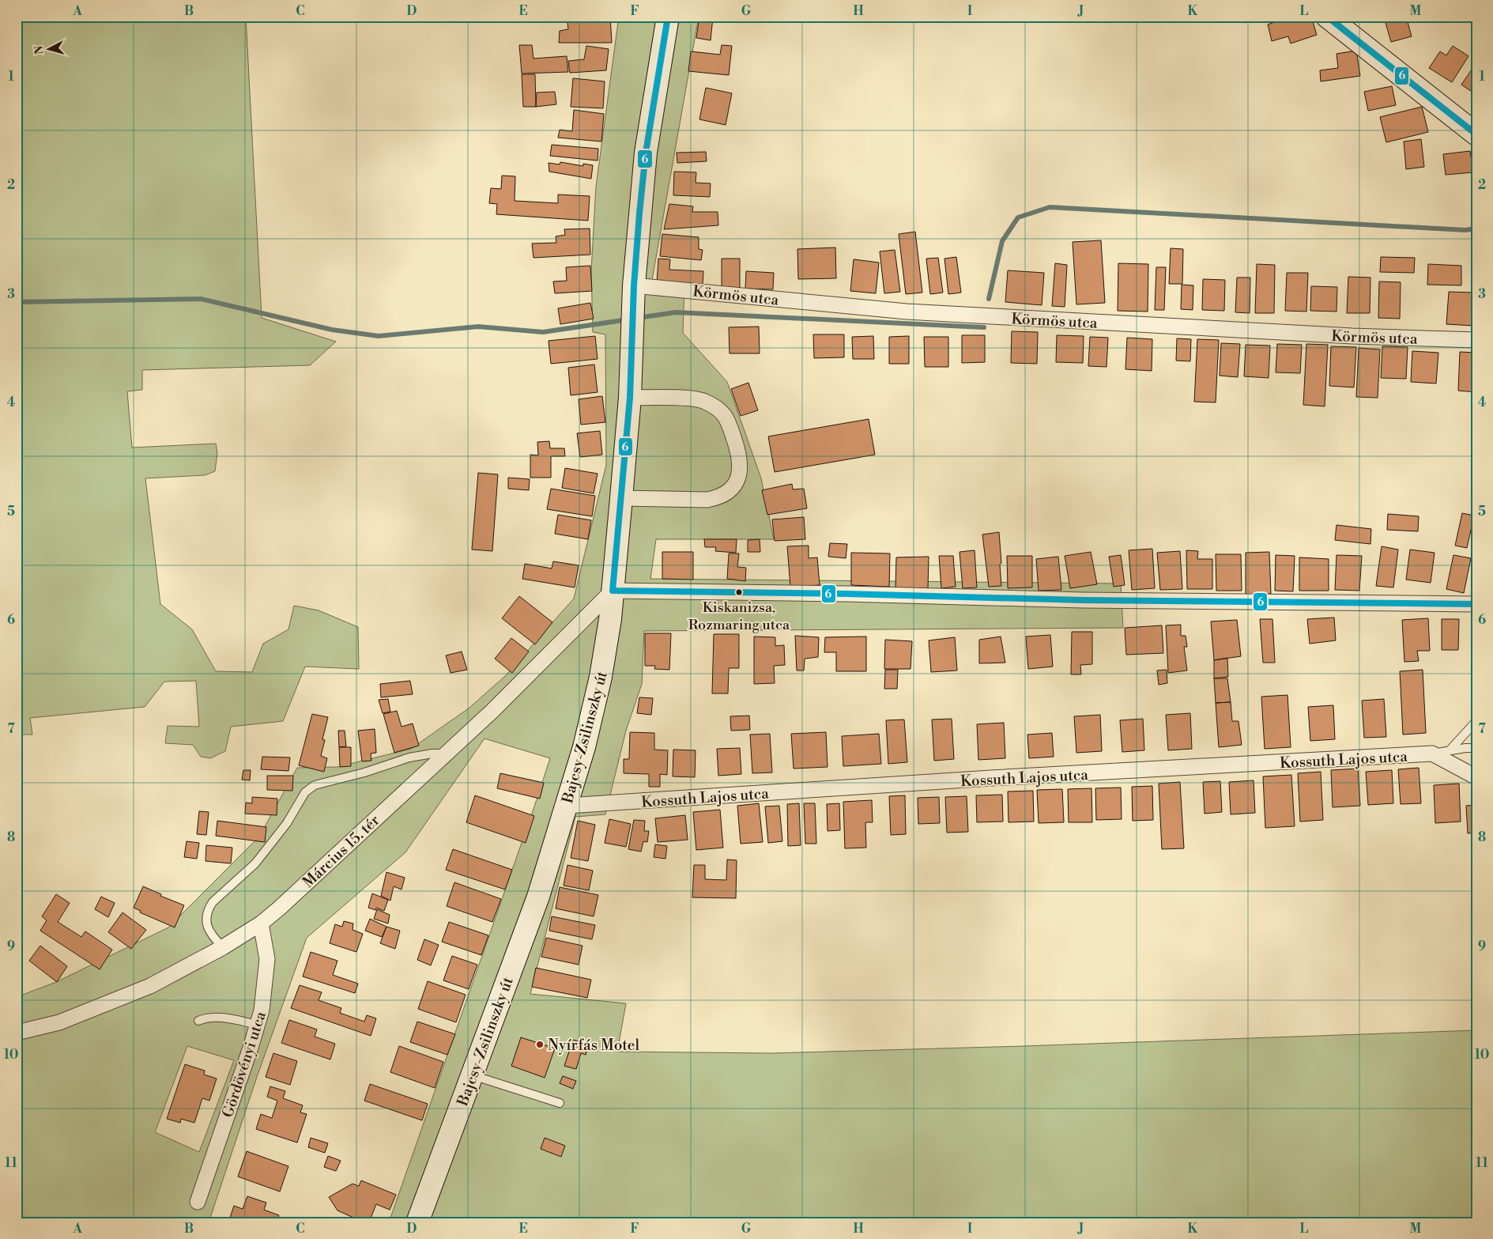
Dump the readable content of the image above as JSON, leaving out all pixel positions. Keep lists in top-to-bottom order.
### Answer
{
  "streets": {
    "main road": ["Bajcsy-Zsilinszky út"],
    "street": [
      "Körmös utca",
      "Kossuth Lajos utca",
      "Március 15. tér",
      "Gördövényi utca"
    ]
  },
  "crossings": [
    ["Körmös utca", "Bajcsy-Zsilinszky út"],
    ["Bajcsy-Zsilinszky út", "Kossuth Lajos utca"],
    ["Bajcsy-Zsilinszky út", "Március 15. tér"],
    ["Március 15. tér", "Gördövényi utca"]
  ],
  "places": ["Kiskanizsa, Rozmaring utca", "Nyírfás Motel"],
  "lines": ["transit line 6"],
  "north": "left",
  "grid": {
    "columns": [
      "A",
      "B",
      "C",
      "D",
      "E",
      "F",
      "G",
      "H",
      "I",
      "J",
      "K",
      "L",
      "M"
    ],
    "rows": [
      "1",
      "2",
      "3",
      "4",
      "5",
      "6",
      "7",
      "8",
      "9",
      "10",
      "11"
    ]
  }
}
